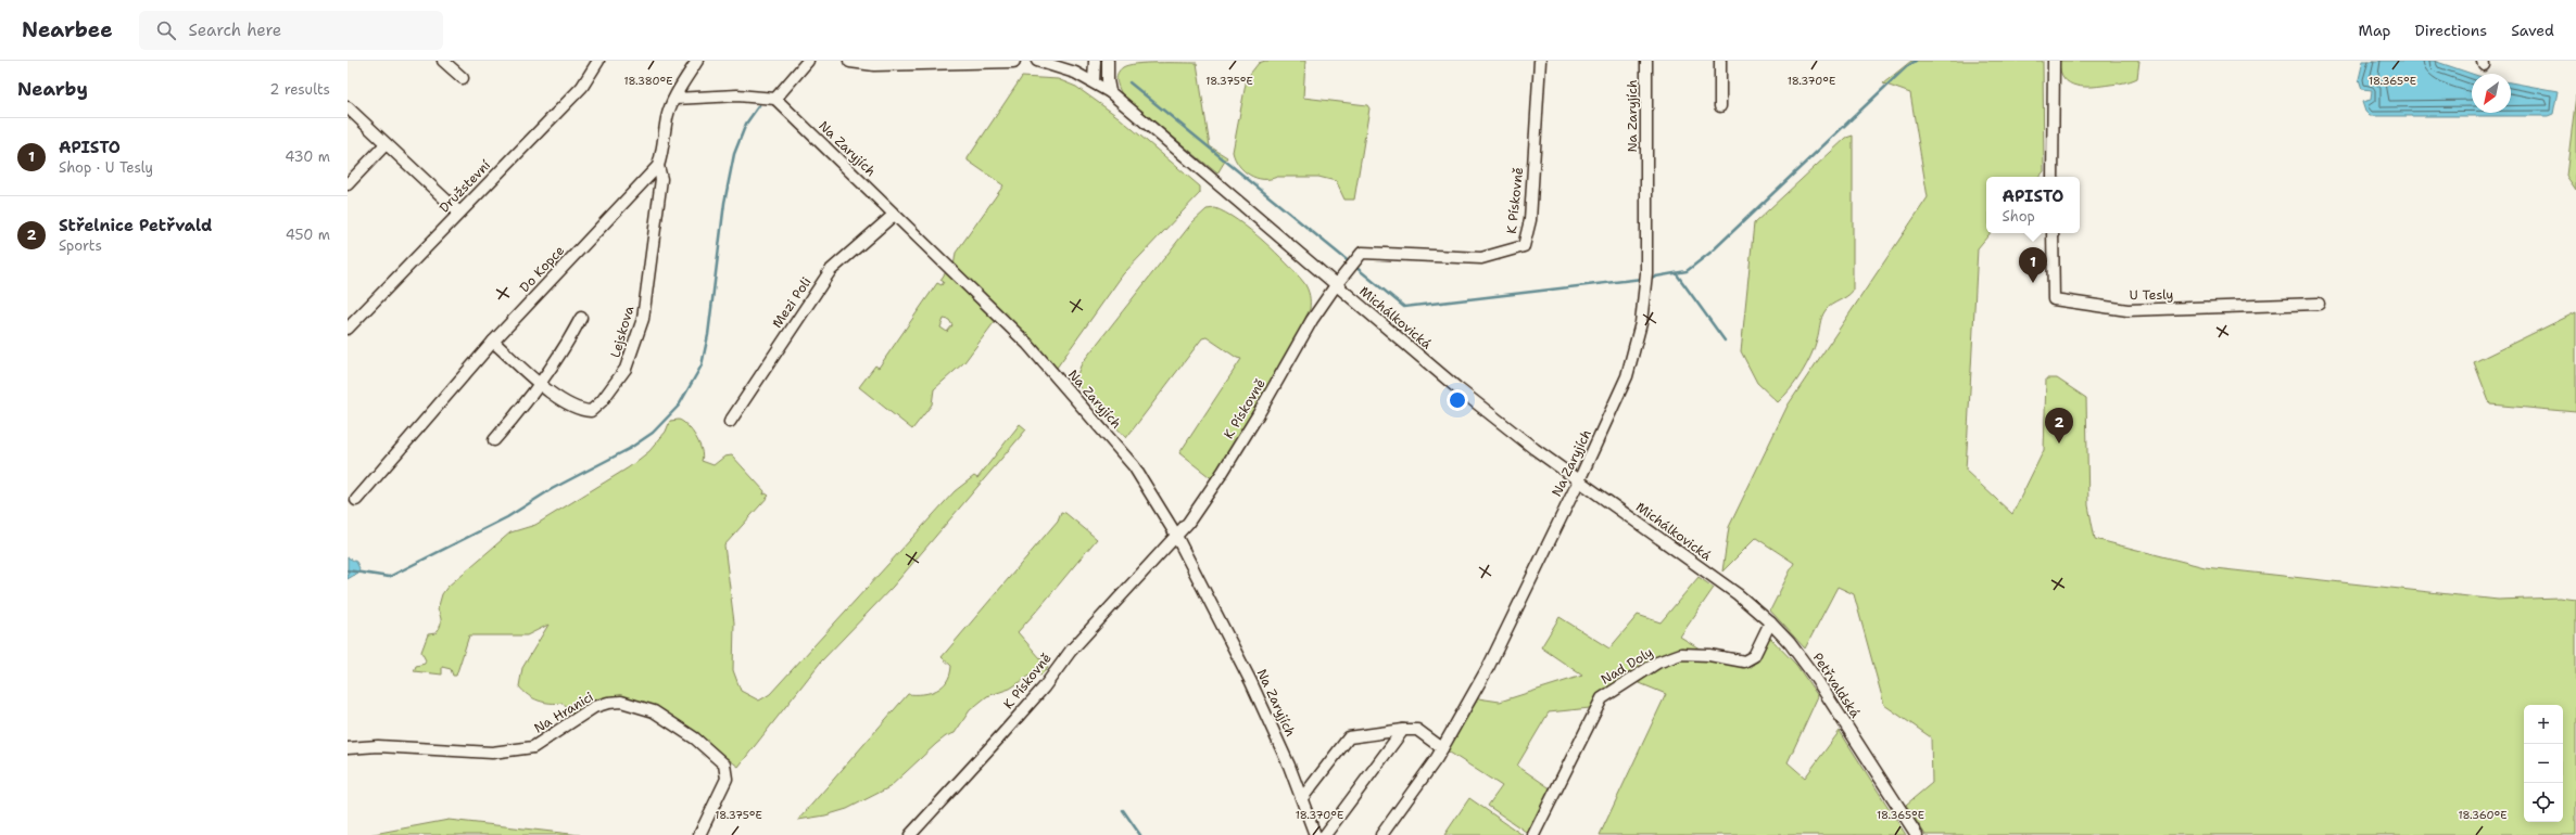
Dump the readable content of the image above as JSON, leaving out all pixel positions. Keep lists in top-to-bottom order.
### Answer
{
  "streets": {
    "street": [
      "Na Zaryjích",
      "Družstevní",
      "K Pískovně",
      "Do Kopce",
      "U Tesly",
      "Mezi Poli",
      "Michálkovická",
      "Lejskova",
      "Nad Doly",
      "Petřvaldská",
      "Na Hranici"
    ]
  },
  "crossings": [
    ["Na Zaryjích", "K Pískovně"],
    ["Na Zaryjích", "Mezi Poli"],
    ["Na Zaryjích", "Michálkovická"],
    ["K Pískovně", "Michálkovická"],
    ["Do Kopce", "Lejskova"],
    ["Michálkovická", "Petřvaldská"],
    ["Nad Doly", "Petřvaldská"]
  ],
  "north": "bottom left",
  "page": {
    "header": "Nearbee",
    "search": "Search here",
    "nav": ["Map", "Directions", "Saved"],
    "heading": ["Nearby", "2 results"],
    "list": [
      {
        "mark": "1",
        "name": "APISTO",
        "note": "Shop · U Tesly",
        "value": "430 m"
      },
      {
        "mark": "2",
        "name": "Střelnice Petřvald",
        "note": "Sports",
        "value": "450 m"
      }
    ],
    "popup": ["APISTO", "Shop"],
    "pins": ["1", "2"],
    "map_buttons": ["+", "−"]
  },
  "coordinates": [
    "18.380°E",
    "18.375°E",
    "18.370°E",
    "18.365°E",
    "18.360°E"
  ]
}
